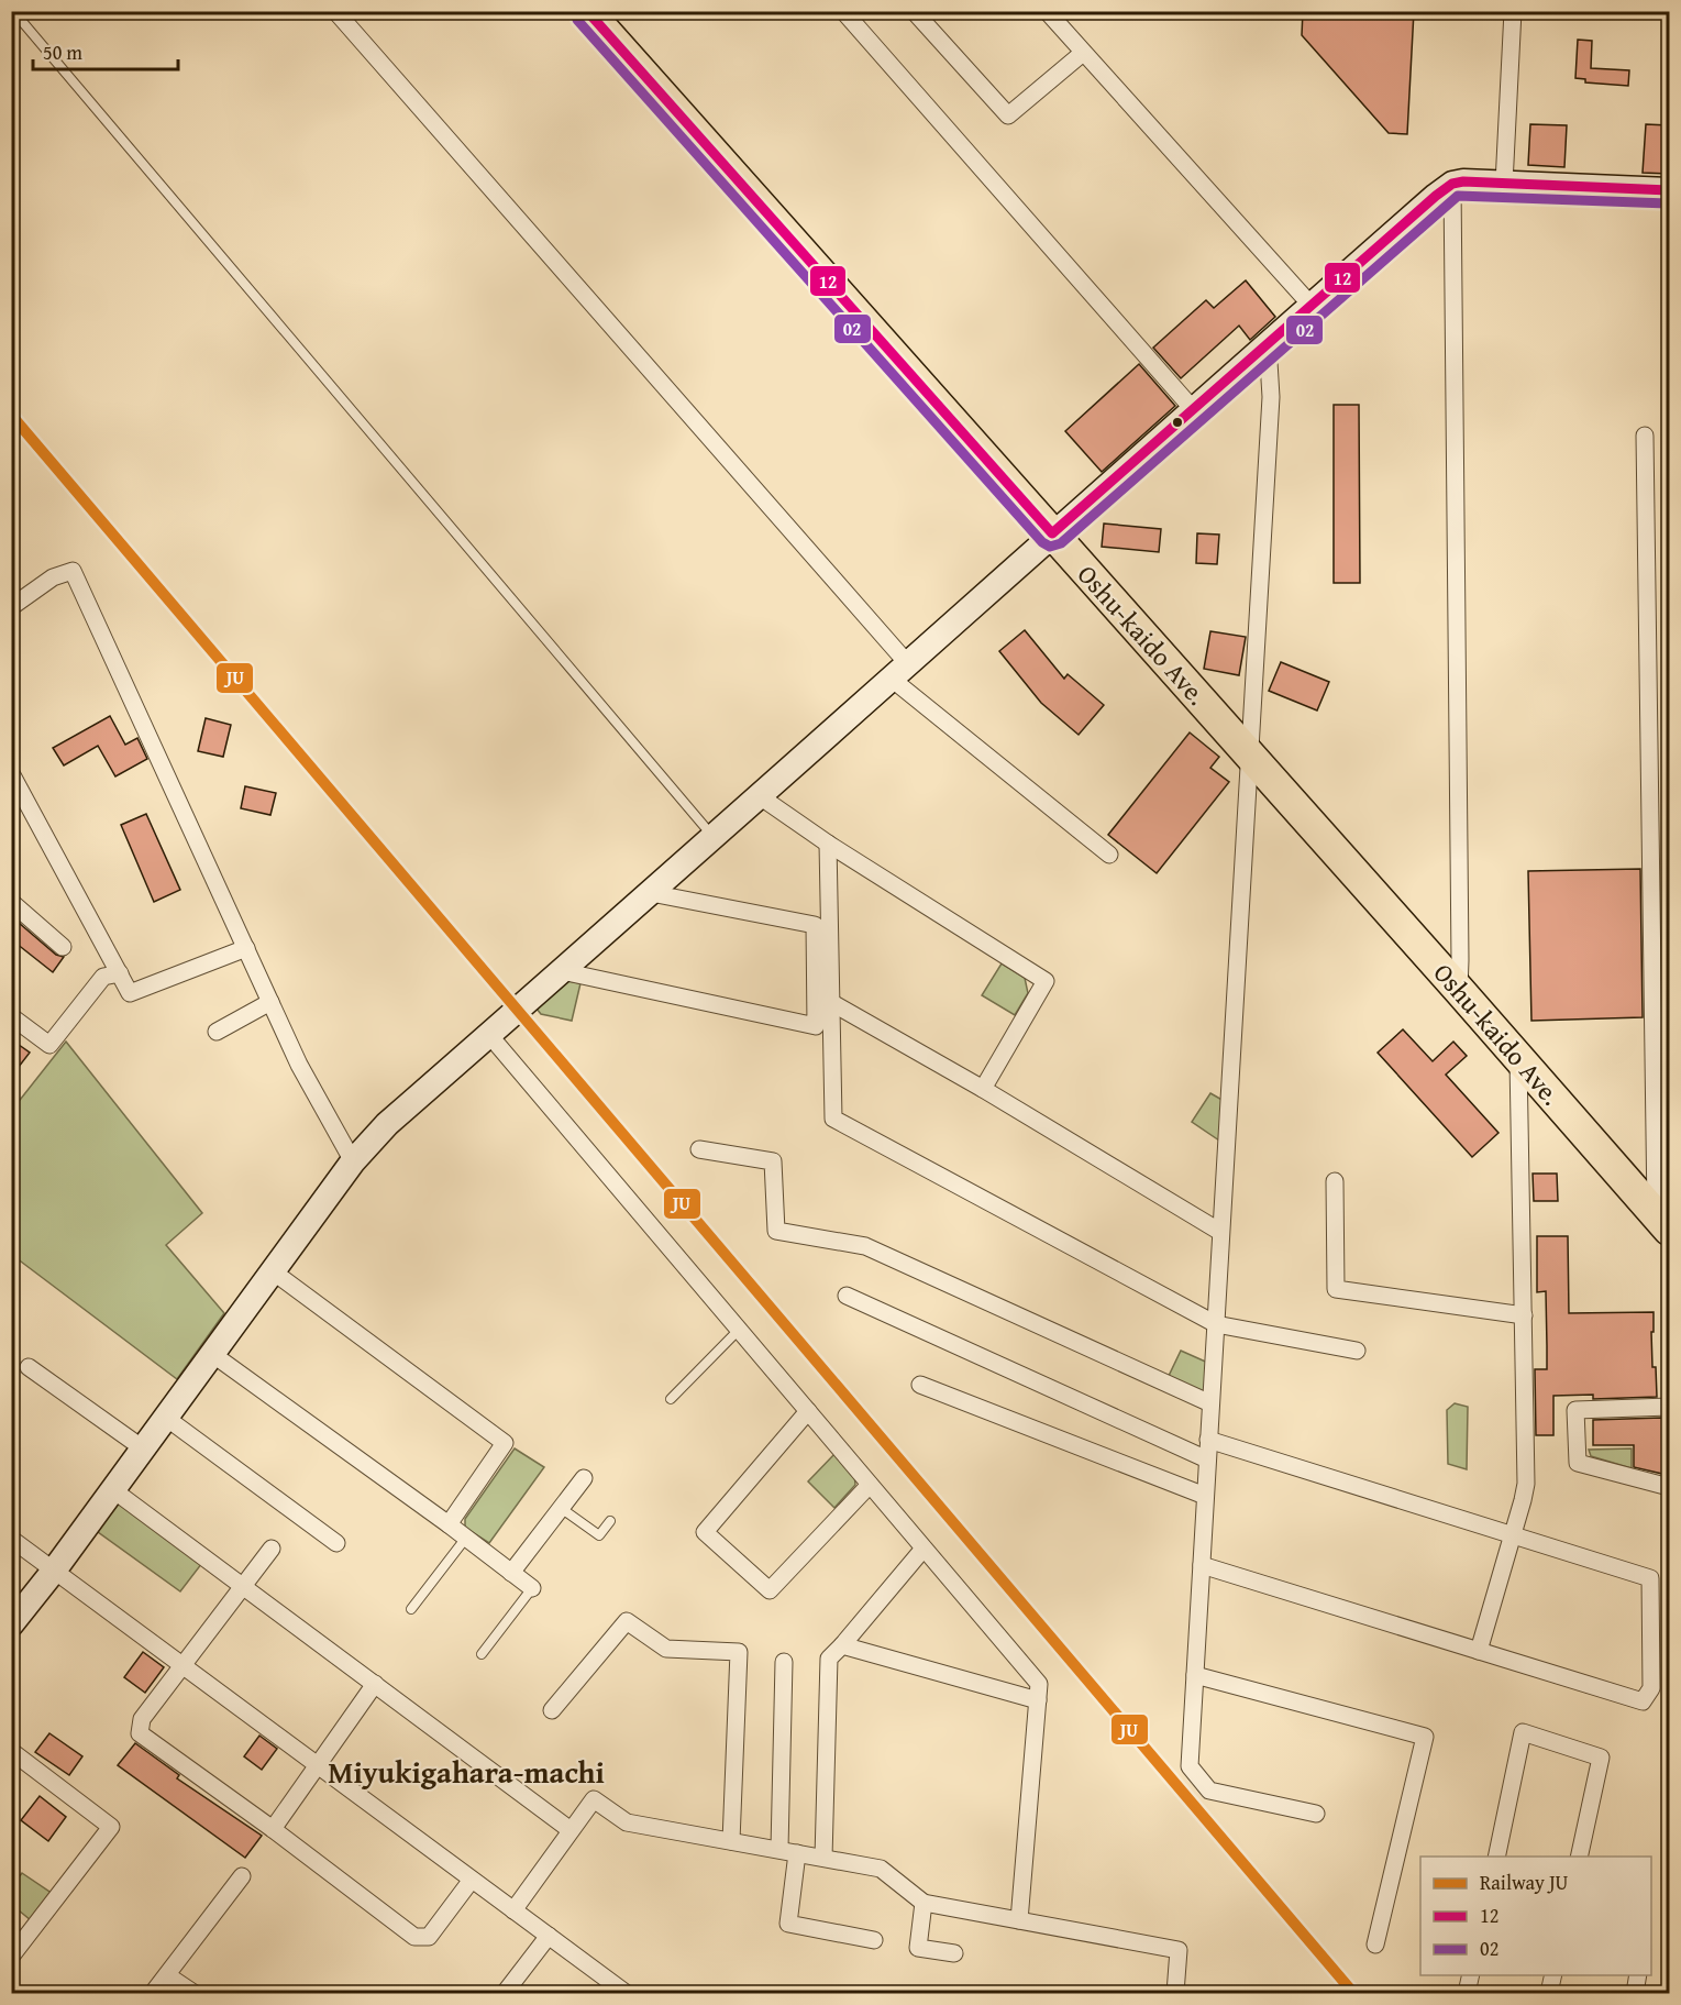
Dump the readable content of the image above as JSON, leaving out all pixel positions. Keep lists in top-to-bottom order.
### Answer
{
  "streets": {
    "highway": ["Oshu-kaido Ave."]
  },
  "districts": ["Miyukigahara-machi"],
  "lines": ["transit line 12", "transit line 02", "rail line JU"],
  "legend": ["Railway JU", "12", "02"],
  "scale_bar": "50 m"
}
